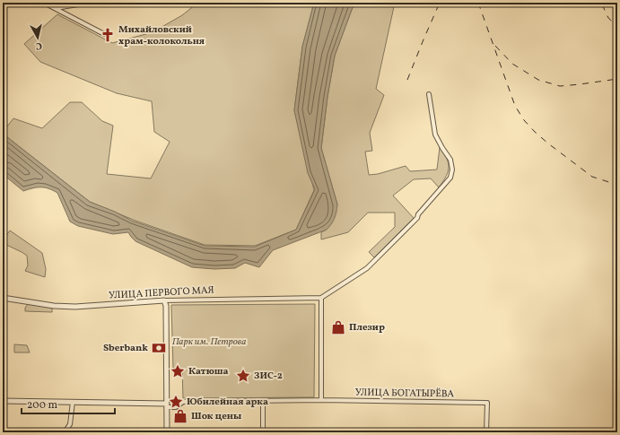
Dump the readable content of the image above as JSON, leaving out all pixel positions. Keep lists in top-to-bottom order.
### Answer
{
  "streets": {
    "street": ["УЛИЦА ПЕРВОГО МАЯ", "УЛИЦА БОГАТЫРЁВА"]
  },
  "parks": ["Парк им. Петрова"],
  "places": {
    "church": ["Михайловский храм-колокольня"],
    "shop": ["Плезир", "Шок цены"],
    "bank": ["Sberbank"],
    "place": ["Катюша", "ЗИС-2", "Юбилейная арка"]
  },
  "scale_bar": "200 m",
  "north": "bottom"
}
